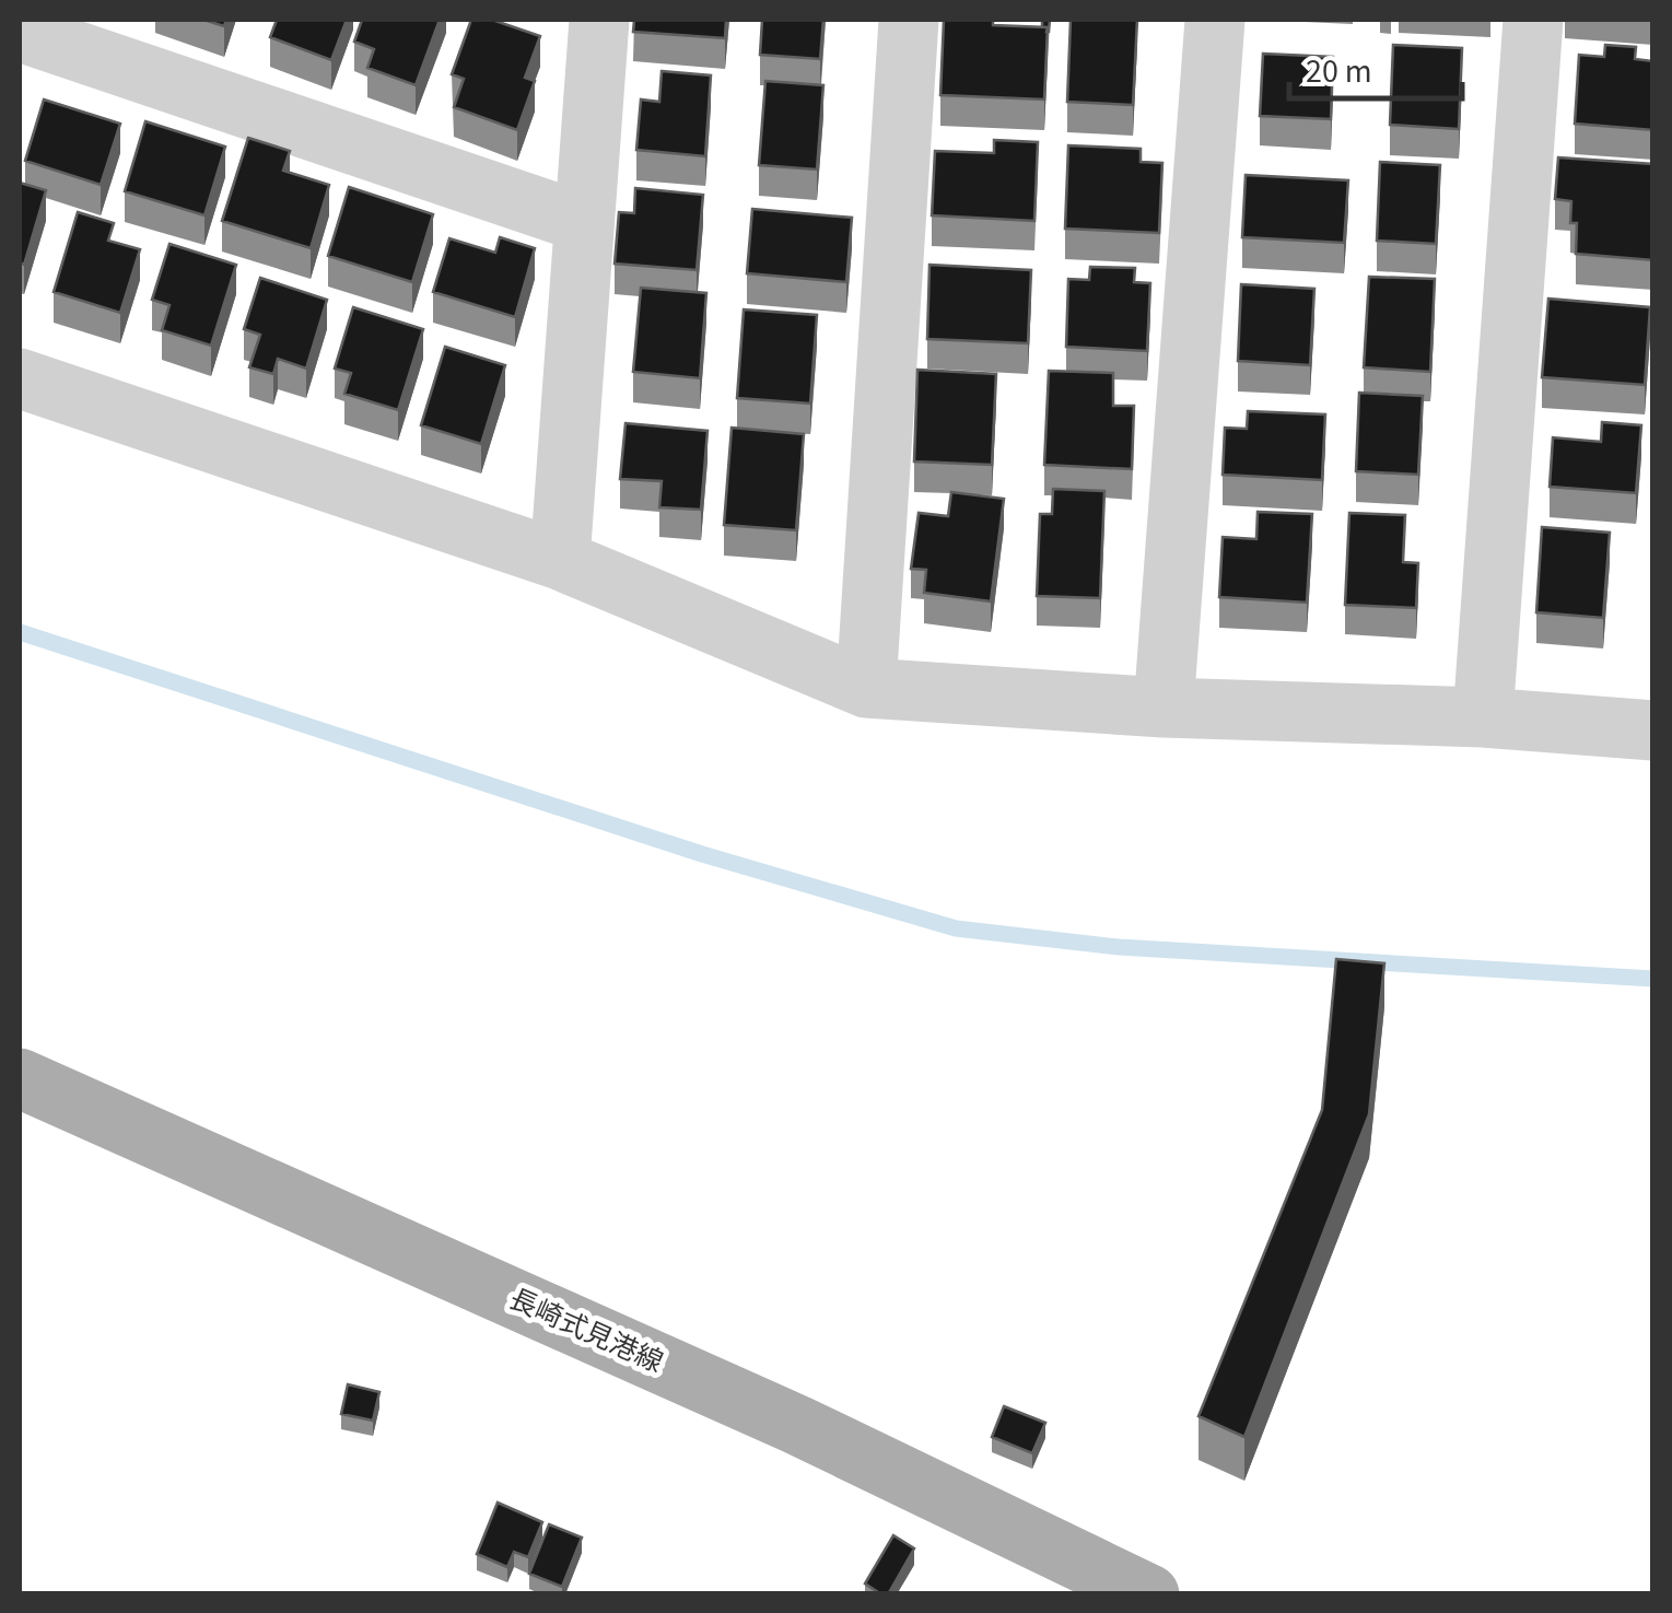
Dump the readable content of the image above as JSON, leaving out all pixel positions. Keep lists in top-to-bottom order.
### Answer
{
  "streets": {
    "main road": ["長崎式見港線"]
  },
  "scale_bar": "20 m"
}
